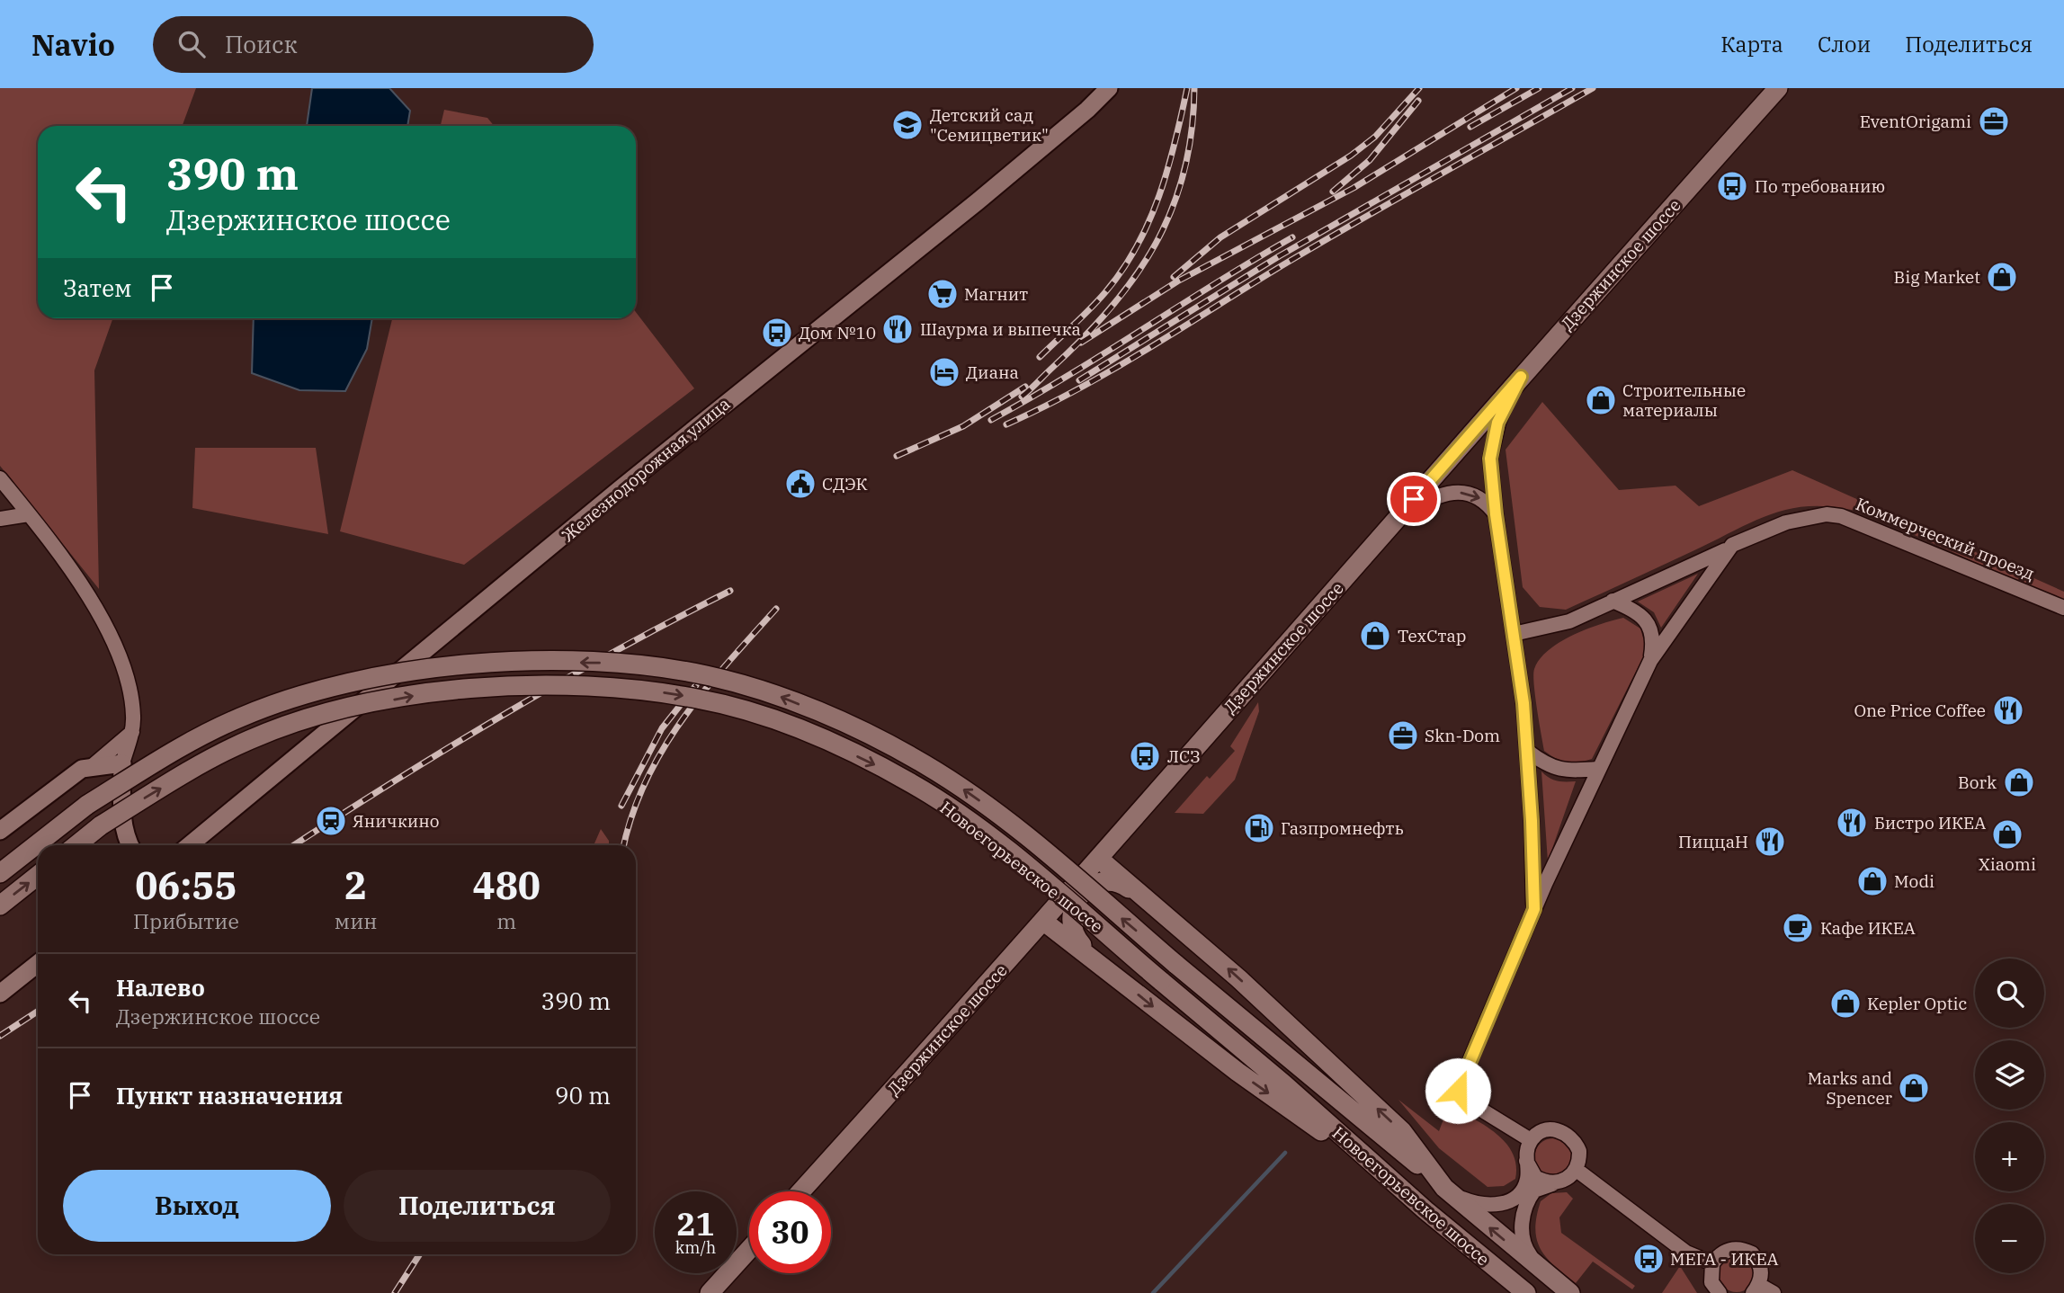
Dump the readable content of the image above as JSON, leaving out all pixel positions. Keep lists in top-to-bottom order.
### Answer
{
  "streets": {
    "main road": ["Дзержинское шоссе", "Новоегорьевское шоссе"],
    "street": ["Железнодорожная улица", "Коммерческий проезд"]
  },
  "places": {
    "office": ["EventOrigami", "Skn-Dom"],
    "school or university": ["Детский сад \"Семицветик\""],
    "bus stop": [
      "По требованию",
      "Дом №10",
      "ЛСЗ",
      "МЕГА - ИКЕА"
    ],
    "shop": [
      "Big Market",
      "Строительные материалы",
      "ТехСтар",
      "Bork",
      "Xiaomi",
      "Modi",
      "Kepler Optic",
      "Marks and Spencer"
    ],
    "supermarket": ["Магнит"],
    "restaurant": [
      "Шаурма и выпечка",
      "One Price Coffee",
      "Бистро ИКЕА",
      "ПиццаН"
    ],
    "hotel": ["Диана"],
    "public building": ["СДЭК"],
    "station": ["Яничкино"],
    "fuel station": ["Газпромнефть"],
    "cafe": ["Кафе ИКЕА"]
  },
  "page": {
    "header": "Navio",
    "search": "Поиск",
    "nav": ["Карта", "Слои", "Поделиться"],
    "turn": ["390 m", "Дзержинское шоссе"],
    "then": "Затем",
    "eta": [
      "06:55",
      "Прибытие",
      "2",
      "мин",
      "480",
      "m"
    ],
    "list": [
      {
        "name": "Налево",
        "note": "Дзержинское шоссе",
        "value": "390 m"
      },
      {
        "name": "Пункт назначения",
        "value": "90 m"
      }
    ],
    "map_buttons": ["+", "−"],
    "buttons": ["Выход", "Поделиться"],
    "speed": "21 km/h",
    "limit": "30"
  }
}
